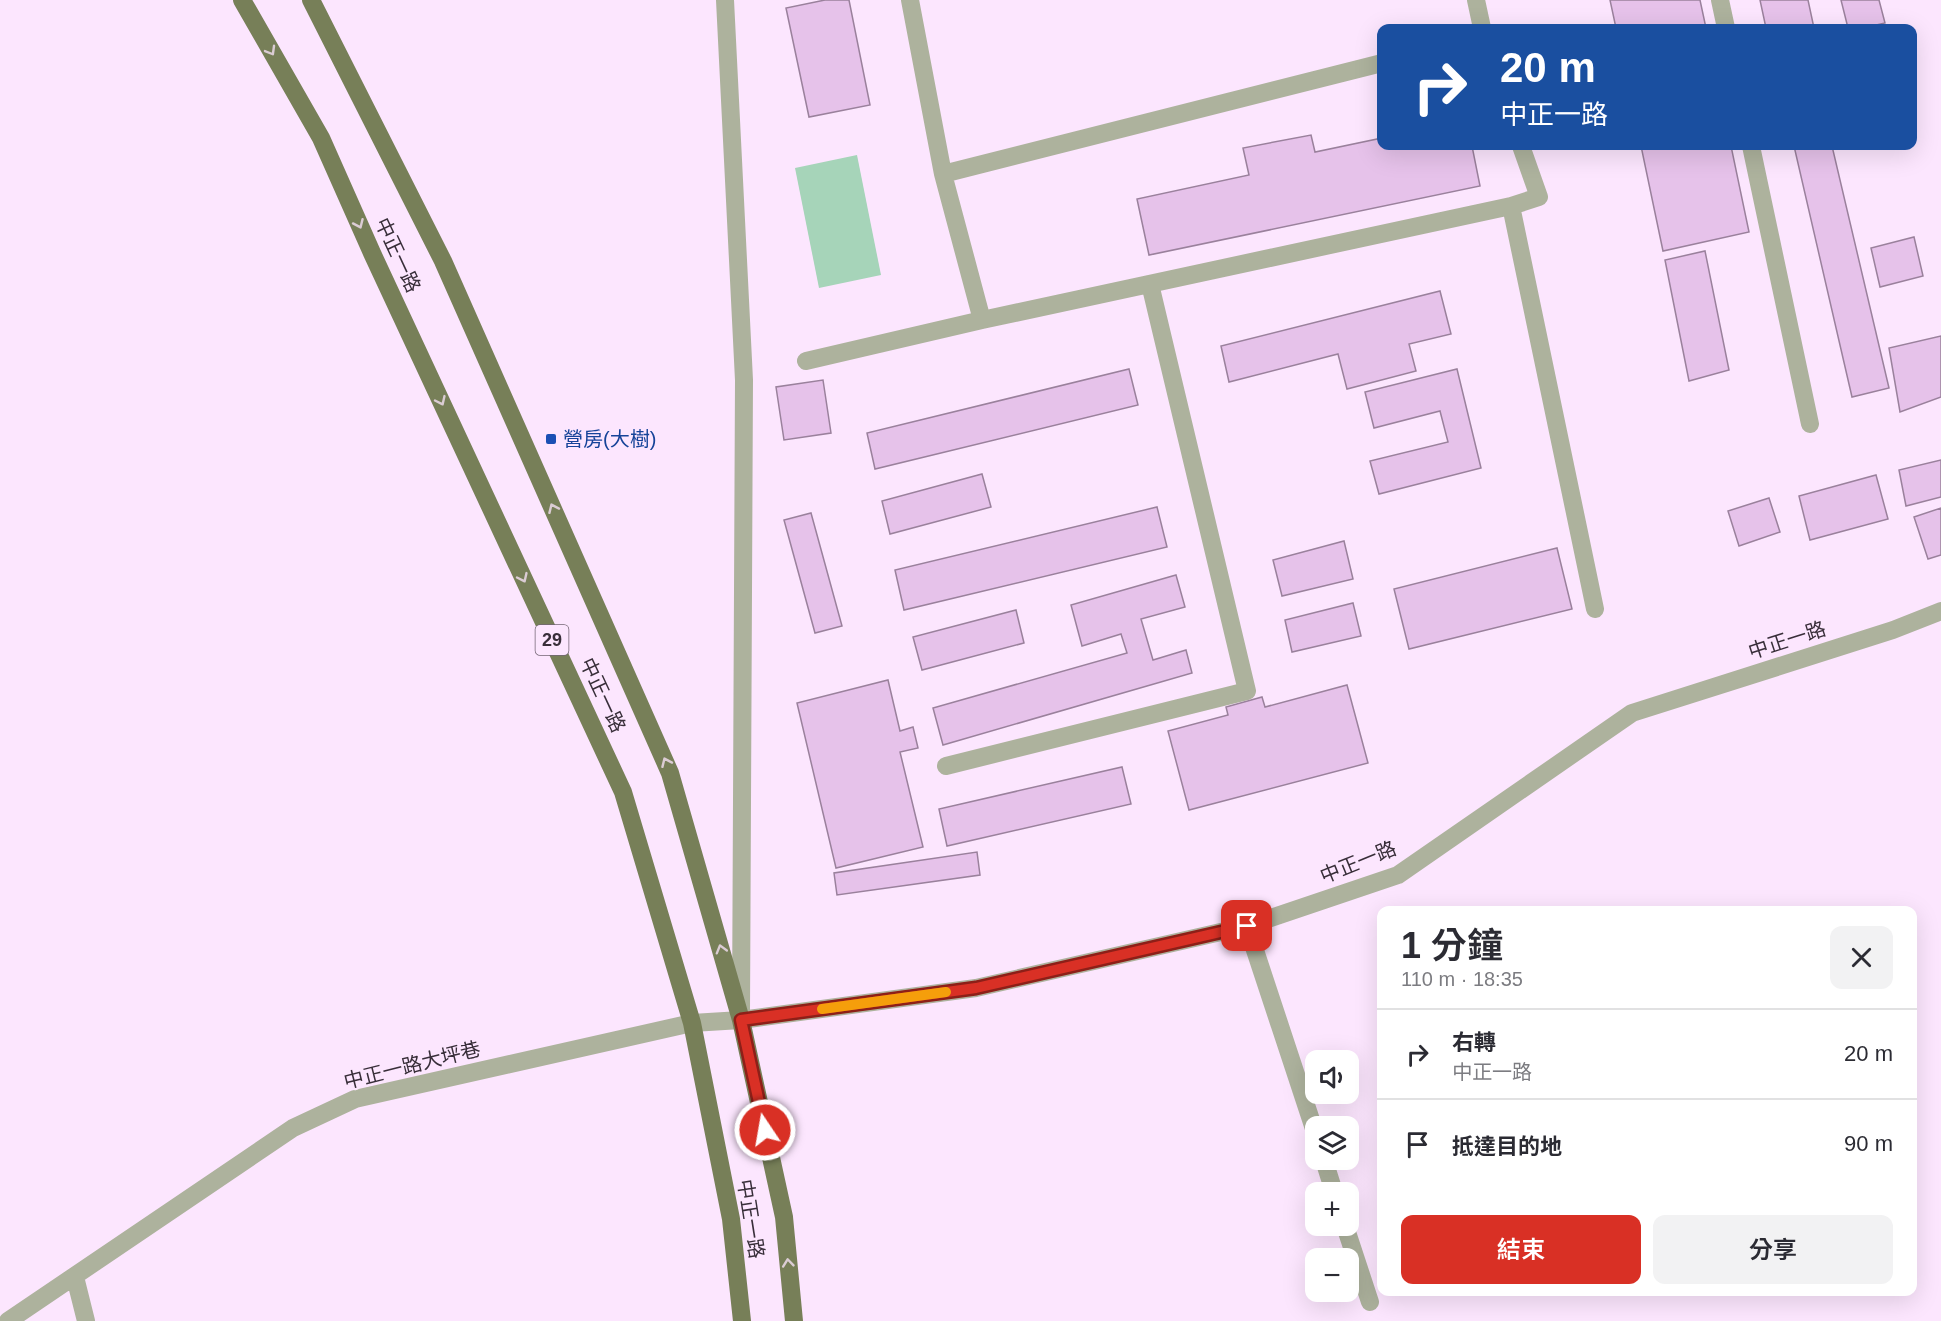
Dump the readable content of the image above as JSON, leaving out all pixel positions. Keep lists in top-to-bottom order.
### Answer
{
  "streets": {
    "main road": ["中正一路", "29"],
    "street": ["中正一路大坪巷"]
  },
  "crossings": [
    ["中正一路", "中正一路大坪巷"]
  ],
  "places": {
    "transit": ["營房(大樹)"]
  },
  "page": {
    "turn": ["20 m", "中正一路"],
    "heading": ["1 分鐘", "110 m · 18:35"],
    "list": [
      {
        "name": "右轉",
        "note": "中正一路",
        "value": "20 m"
      },
      {
        "name": "抵達目的地",
        "value": "90 m"
      }
    ],
    "map_buttons": ["+", "−"],
    "buttons": ["結束", "分享"]
  }
}
